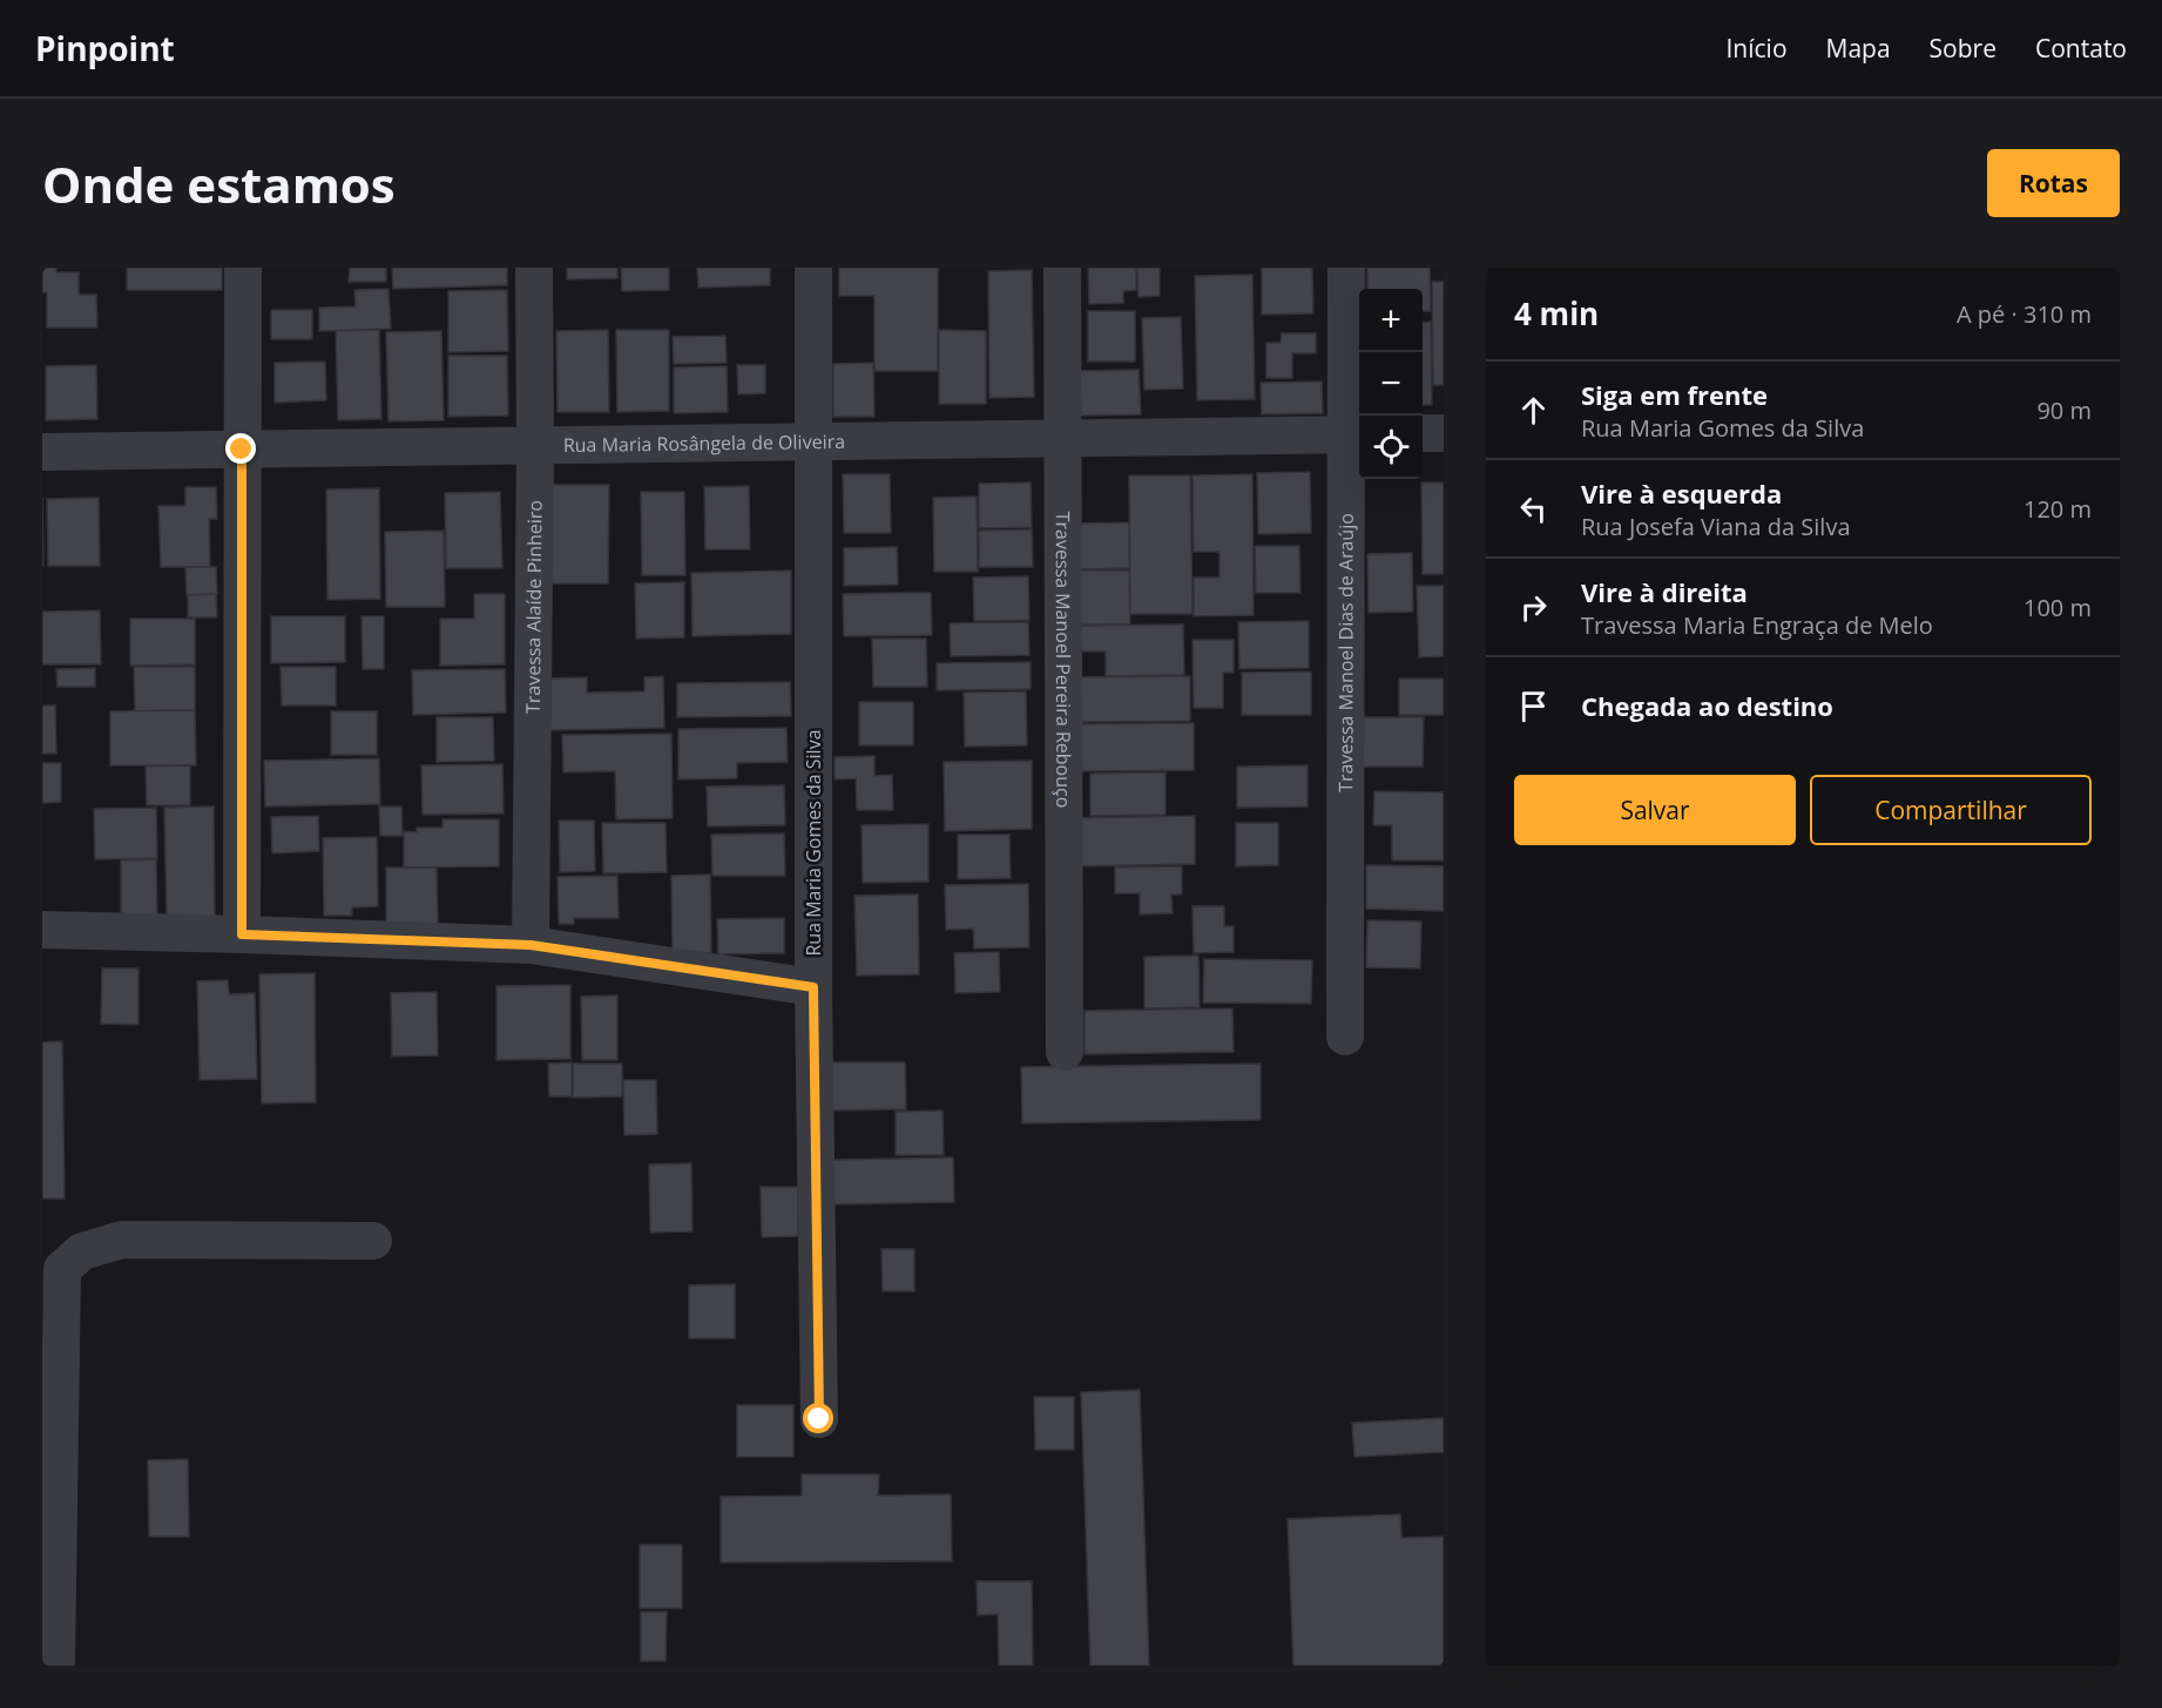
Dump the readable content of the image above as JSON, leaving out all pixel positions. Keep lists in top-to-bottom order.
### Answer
{
  "streets": {
    "street": [
      "Rua Maria Rosângela de Oliveira",
      "Travessa Alaíde Pinheiro",
      "Travessa Manoel Dias de Araújo",
      "Travessa Manoel Pereira Rebouço",
      "Rua Maria Gomes da Silva"
    ]
  },
  "crossings": [
    ["Rua Maria Rosângela de Oliveira", "Travessa Alaíde Pinheiro"],
    ["Rua Maria Rosângela de Oliveira", "Travessa Manoel Dias de Araújo"],
    ["Rua Maria Rosângela de Oliveira", "Travessa Manoel Pereira Rebouço"],
    ["Rua Maria Rosângela de Oliveira", "Rua Maria Gomes da Silva"]
  ],
  "page": {
    "header": "Pinpoint",
    "nav": [
      "Início",
      "Mapa",
      "Sobre",
      "Contato"
    ],
    "buttons": [
      "Rotas",
      ["Salvar", "Compartilhar"]
    ],
    "title": "Onde estamos",
    "heading": ["4 min", "A pé · 310 m"],
    "map_buttons": ["+", "−"],
    "list": [
      ["Siga em frente", "Rua Maria Gomes da Silva", "90 m"],
      ["Vire à esquerda", "Rua Josefa Viana da Silva", "120 m"],
      ["Vire à direita", "Travessa Maria Engraça de Melo", "100 m"],
      "Chegada ao destino"
    ]
  }
}
